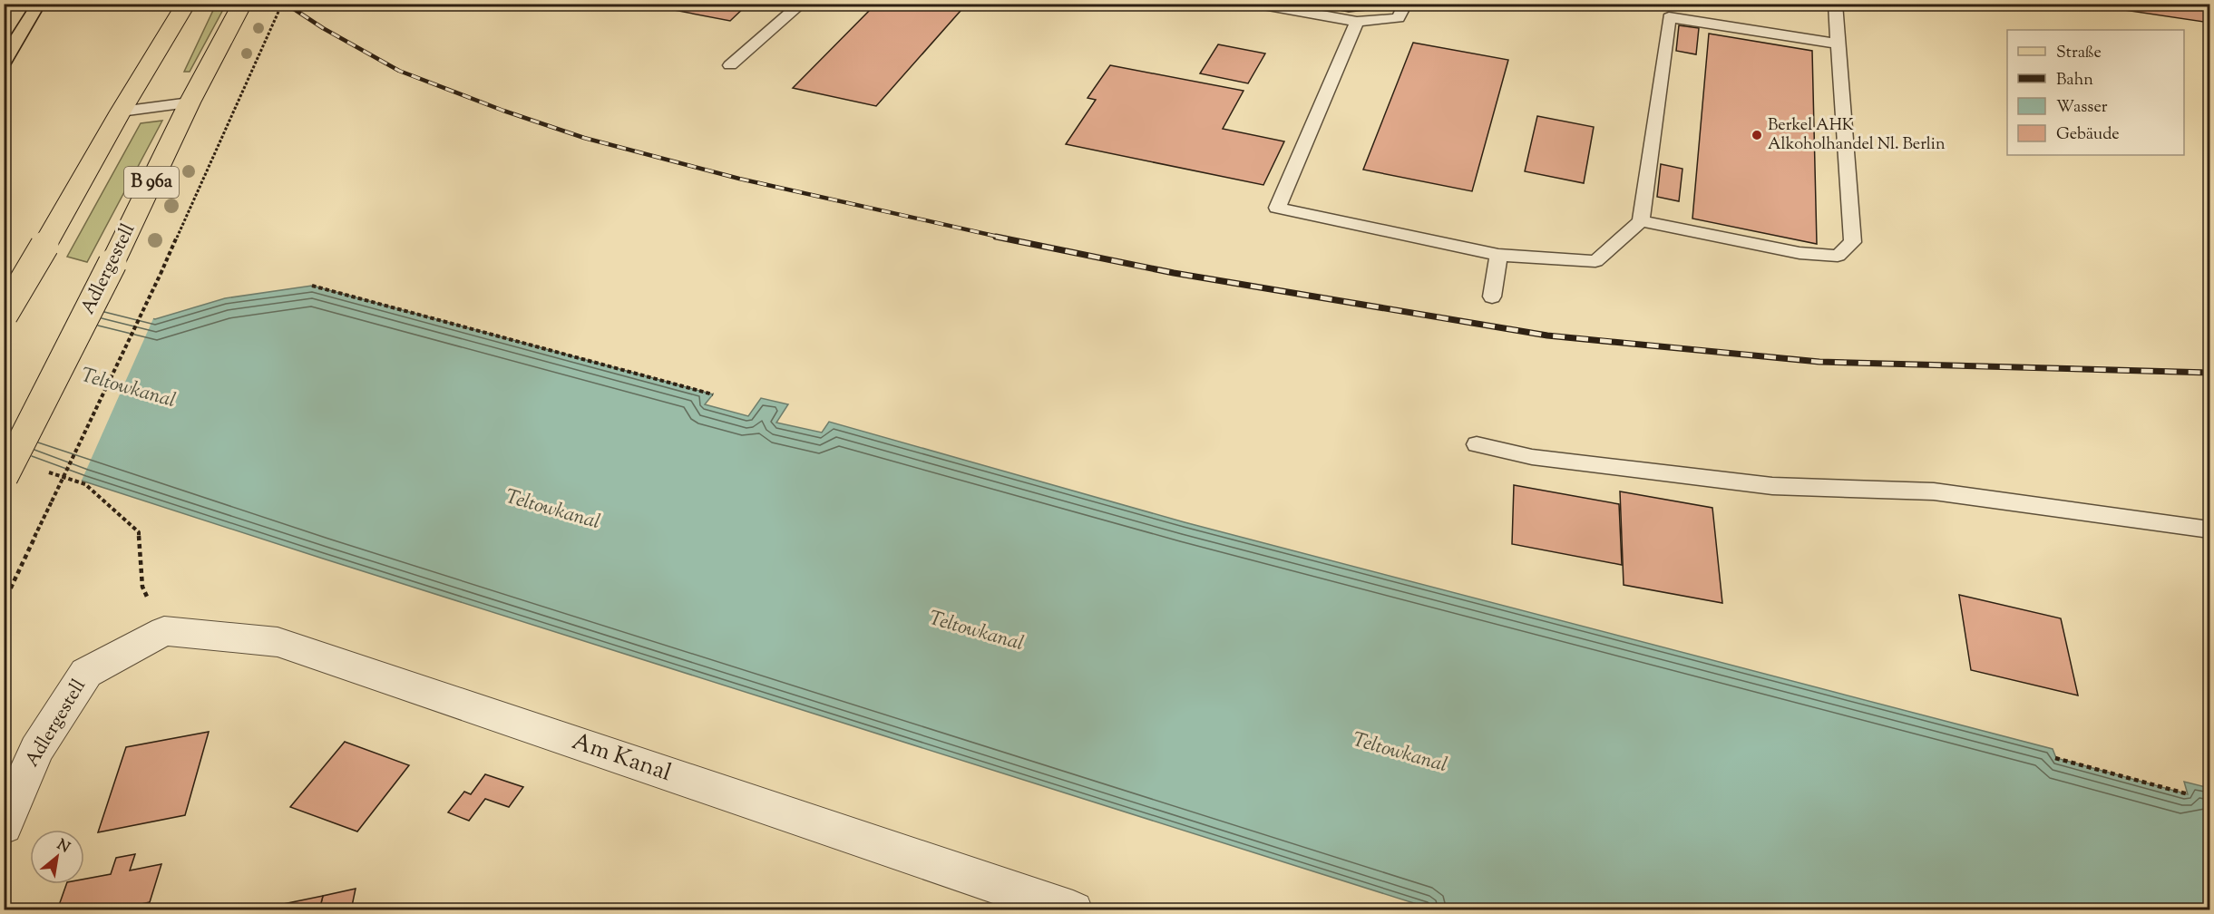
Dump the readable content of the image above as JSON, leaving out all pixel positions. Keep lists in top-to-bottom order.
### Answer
{
  "streets": {
    "main road": ["B 96a", "Adlergestell"],
    "street": ["Am Kanal"]
  },
  "crossings": [
    ["Adlergestell", "Am Kanal"]
  ],
  "water": ["Teltowkanal"],
  "places": ["Berkel AHK Alkoholhandel Nl. Berlin"],
  "legend": [
    "Straße",
    "Bahn",
    "Wasser",
    "Gebäude"
  ],
  "north": "top right"
}
